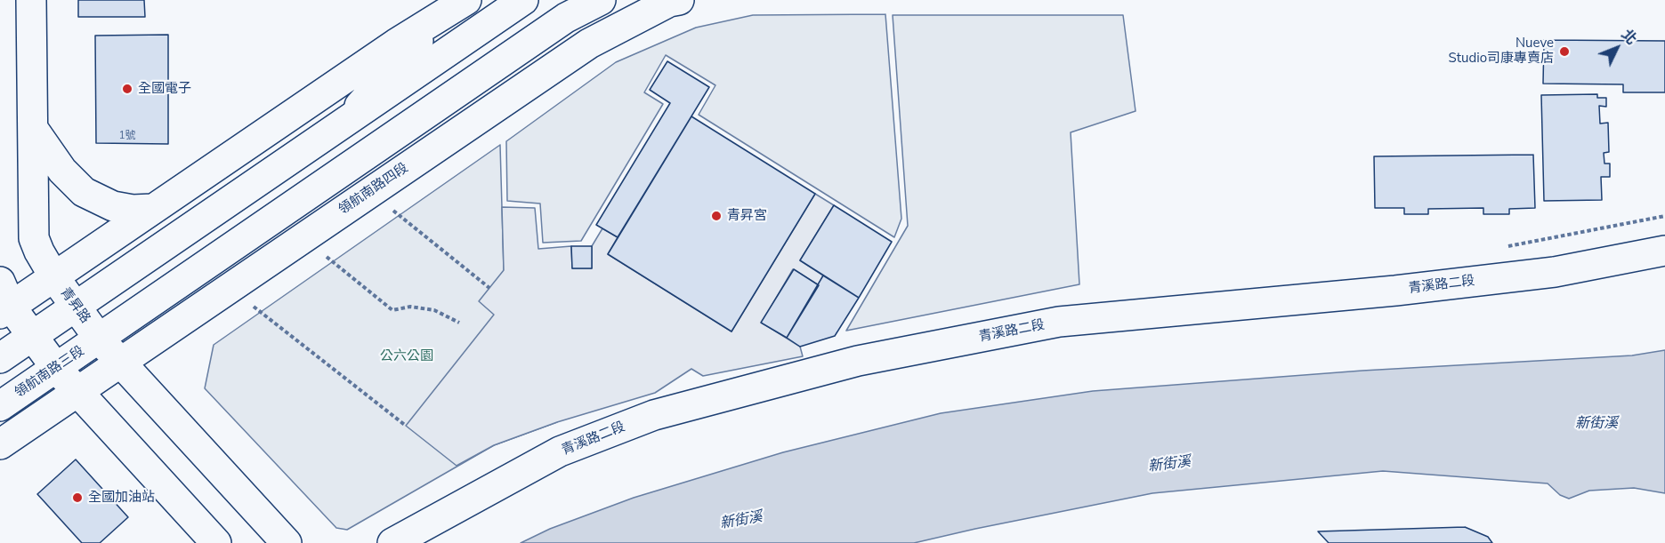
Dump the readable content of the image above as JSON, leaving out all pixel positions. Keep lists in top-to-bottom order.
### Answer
{
  "streets": {
    "street": [
      "領航南路四段",
      "青溪路二段",
      "青昇路",
      "領航南路三段"
    ]
  },
  "crossings": [
    ["領航南路四段", "青昇路"],
    ["青昇路", "領航南路三段"]
  ],
  "water": ["新街溪"],
  "parks": ["公六公園"],
  "places": [
    "Nueve Studio司康專賣店",
    "全國電子",
    "青昇宮",
    "全國加油站"
  ],
  "house_numbers": ["1號"],
  "north": "top right"
}
